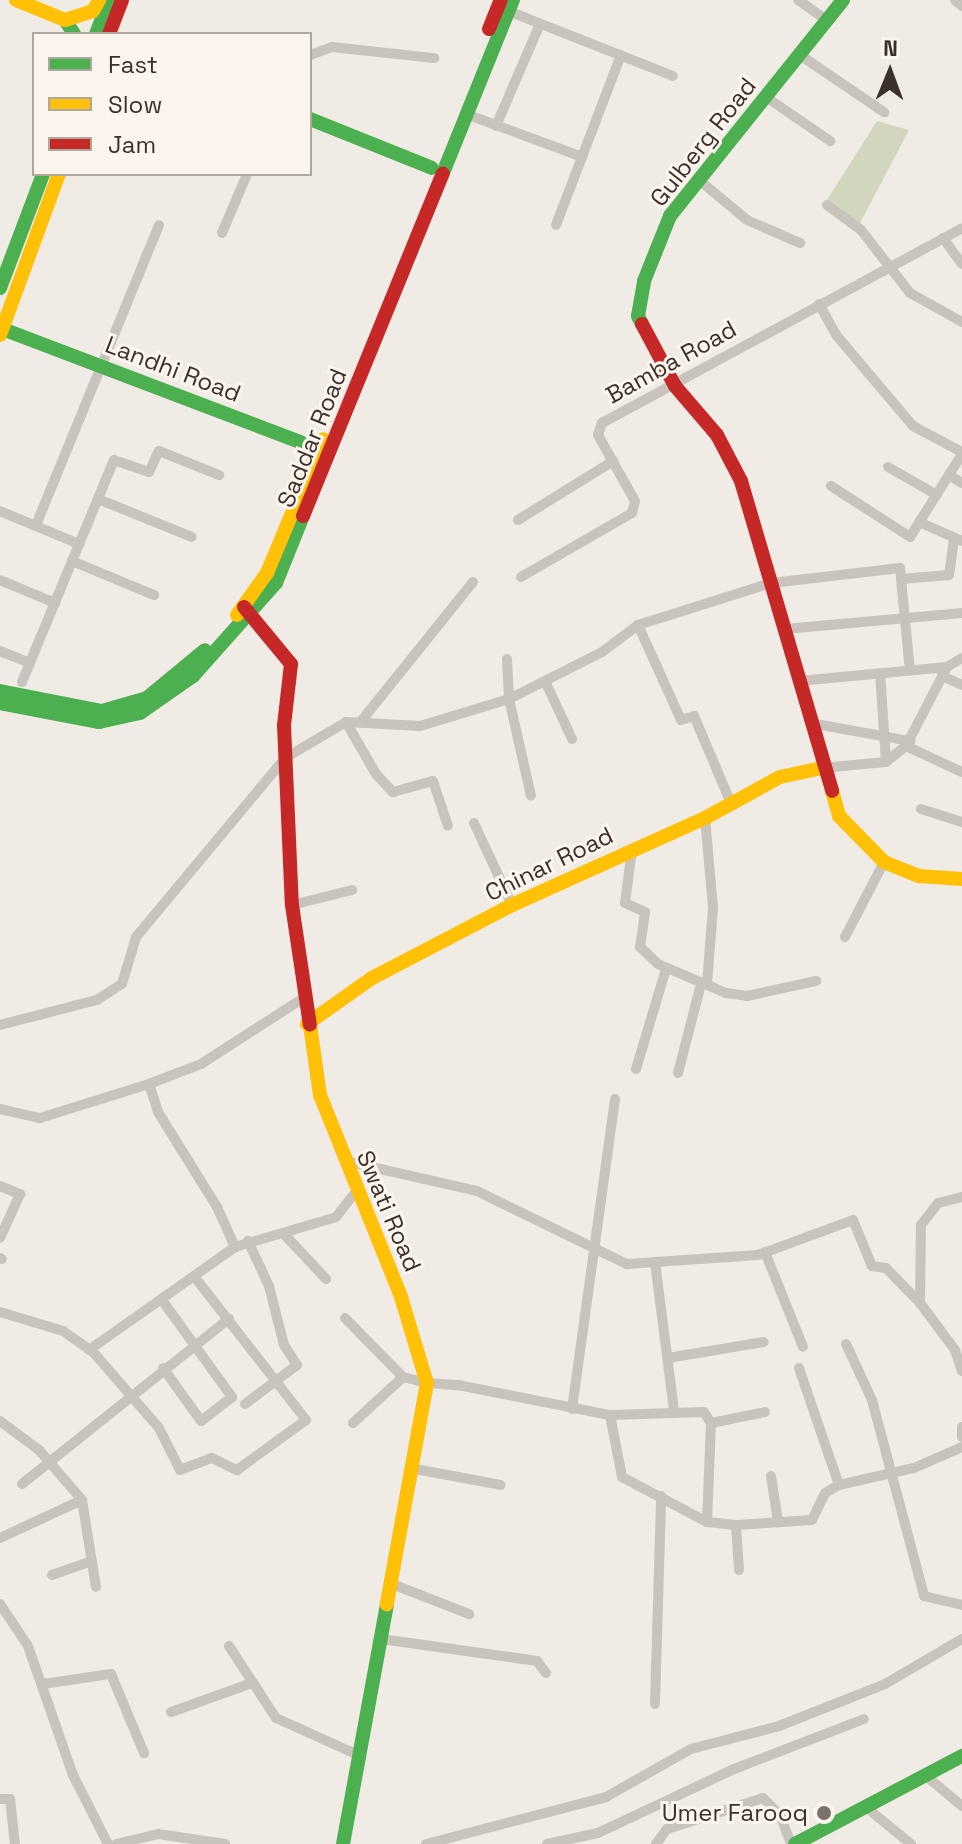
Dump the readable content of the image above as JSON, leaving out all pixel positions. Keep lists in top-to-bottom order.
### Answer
{
  "streets": {
    "street": [
      "Gulberg Road",
      "Bamba Road",
      "Landhi Road",
      "Saddar Road",
      "Chinar Road",
      "Swati Road"
    ]
  },
  "crossings": [
    ["Gulberg Road", "Bamba Road"],
    ["Gulberg Road", "Chinar Road"],
    ["Landhi Road", "Saddar Road"],
    ["Saddar Road", "Swati Road"],
    ["Chinar Road", "Swati Road"]
  ],
  "places": ["Umer Farooq"],
  "legend": ["Fast", "Slow", "Jam"],
  "north": "top"
}
